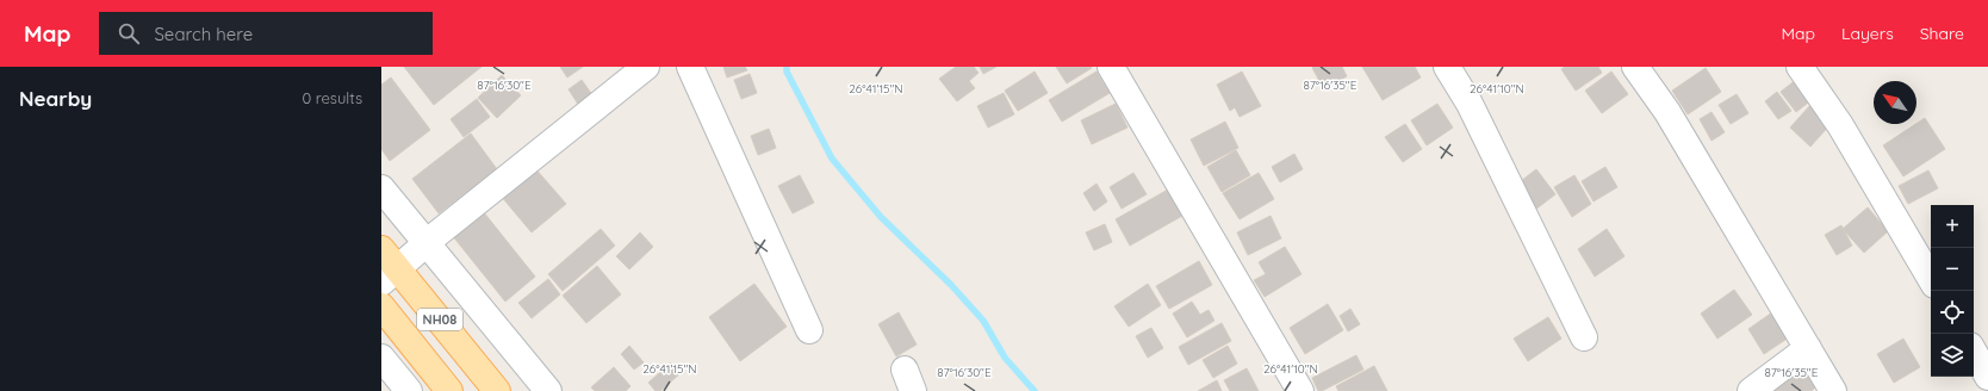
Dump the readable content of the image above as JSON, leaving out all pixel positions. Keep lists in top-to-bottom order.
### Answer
{
  "streets": {
    "main road": ["NH08"]
  },
  "north": "top left",
  "page": {
    "header": "Map",
    "search": "Search here",
    "nav": ["Map", "Layers", "Share"],
    "heading": ["Nearby", "0 results"],
    "map_buttons": ["+", "−"]
  },
  "coordinates": [
    "87°16'30\"E",
    "87°16'35\"E",
    "26°41'15\"N",
    "26°41'10\"N"
  ]
}
